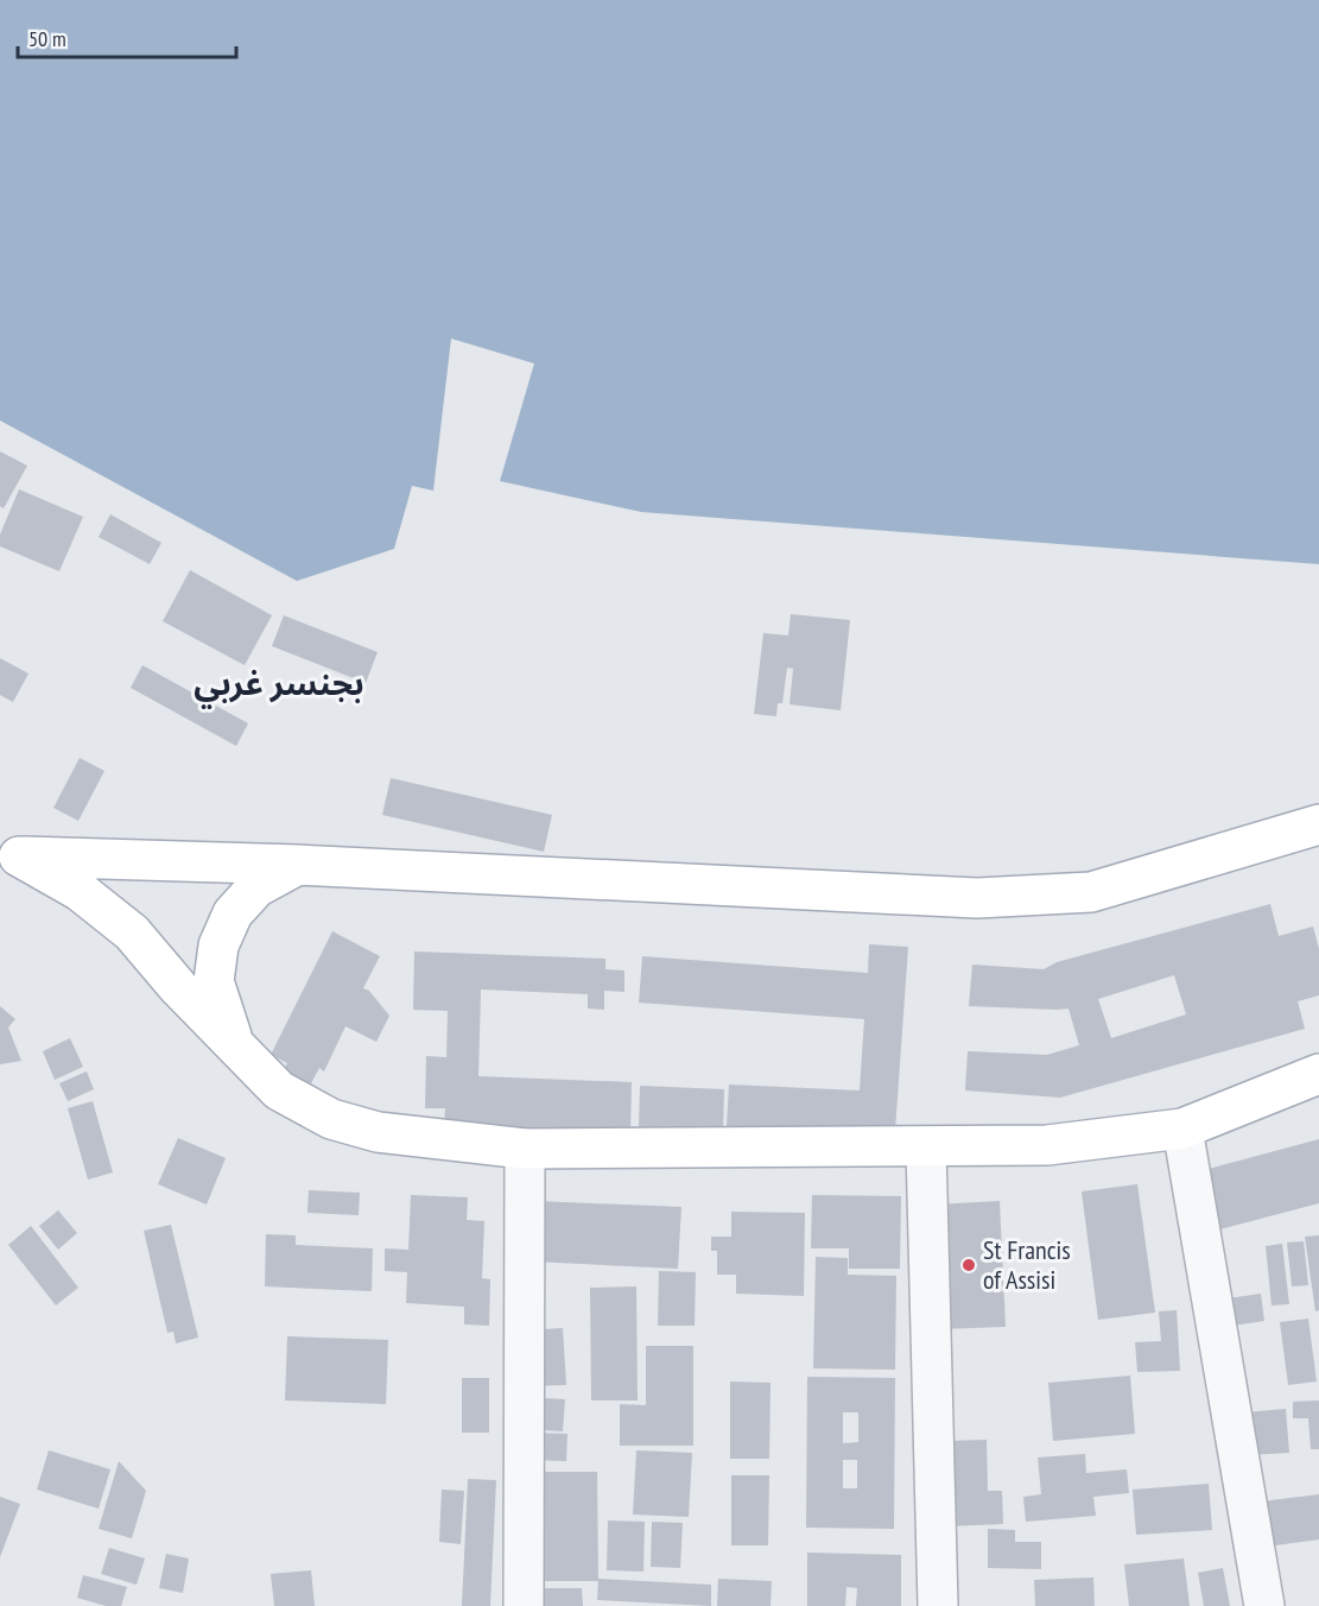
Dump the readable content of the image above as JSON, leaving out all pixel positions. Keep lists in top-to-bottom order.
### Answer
{
  "districts": ["بجنسر غربي"],
  "places": ["St Francis of Assisi"],
  "scale_bar": "50 m"
}
